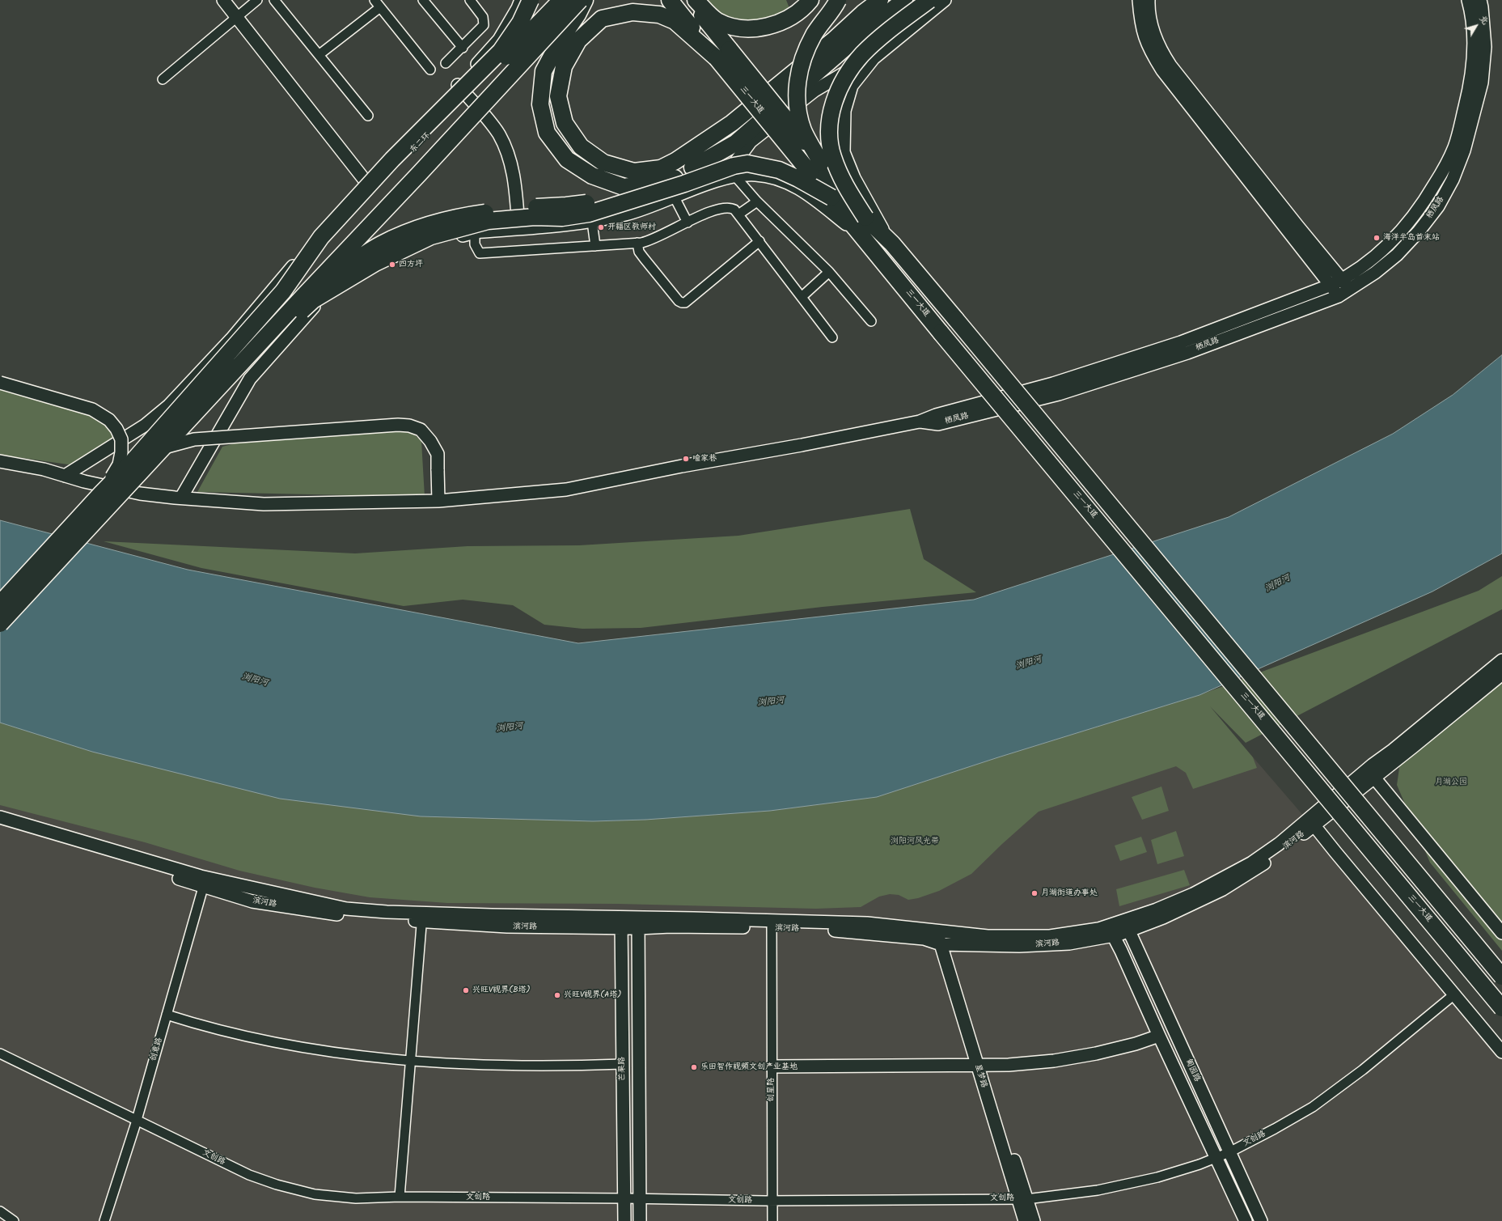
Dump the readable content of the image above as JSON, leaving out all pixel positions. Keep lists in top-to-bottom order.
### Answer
{
  "streets": {
    "highway": ["三一大道", "东二环"],
    "street": [
      "栖凤路",
      "滨河路",
      "创意路",
      "芒果路",
      "匍园路",
      "星梦路",
      "创星路",
      "文创路"
    ]
  },
  "crossings": [
    ["滨河路", "创意路"],
    ["滨河路", "芒果路"],
    ["滨河路", "匍园路"],
    ["滨河路", "星梦路"],
    ["滨河路", "创星路"],
    ["创意路", "文创路"],
    ["芒果路", "文创路"],
    ["匍园路", "文创路"],
    ["星梦路", "文创路"],
    ["创星路", "文创路"]
  ],
  "water": ["浏阳河"],
  "parks": ["月湖公园", "浏阳河风光带"],
  "places": [
    "开福区教师村",
    "海洋半岛首末站",
    "四方坪",
    "喻家巷",
    "月湖街道办事处",
    "兴旺V视界(B塔)",
    "兴旺V视界(A塔)",
    "乐田智作视频文创产业基地"
  ],
  "north": "top right"
}
